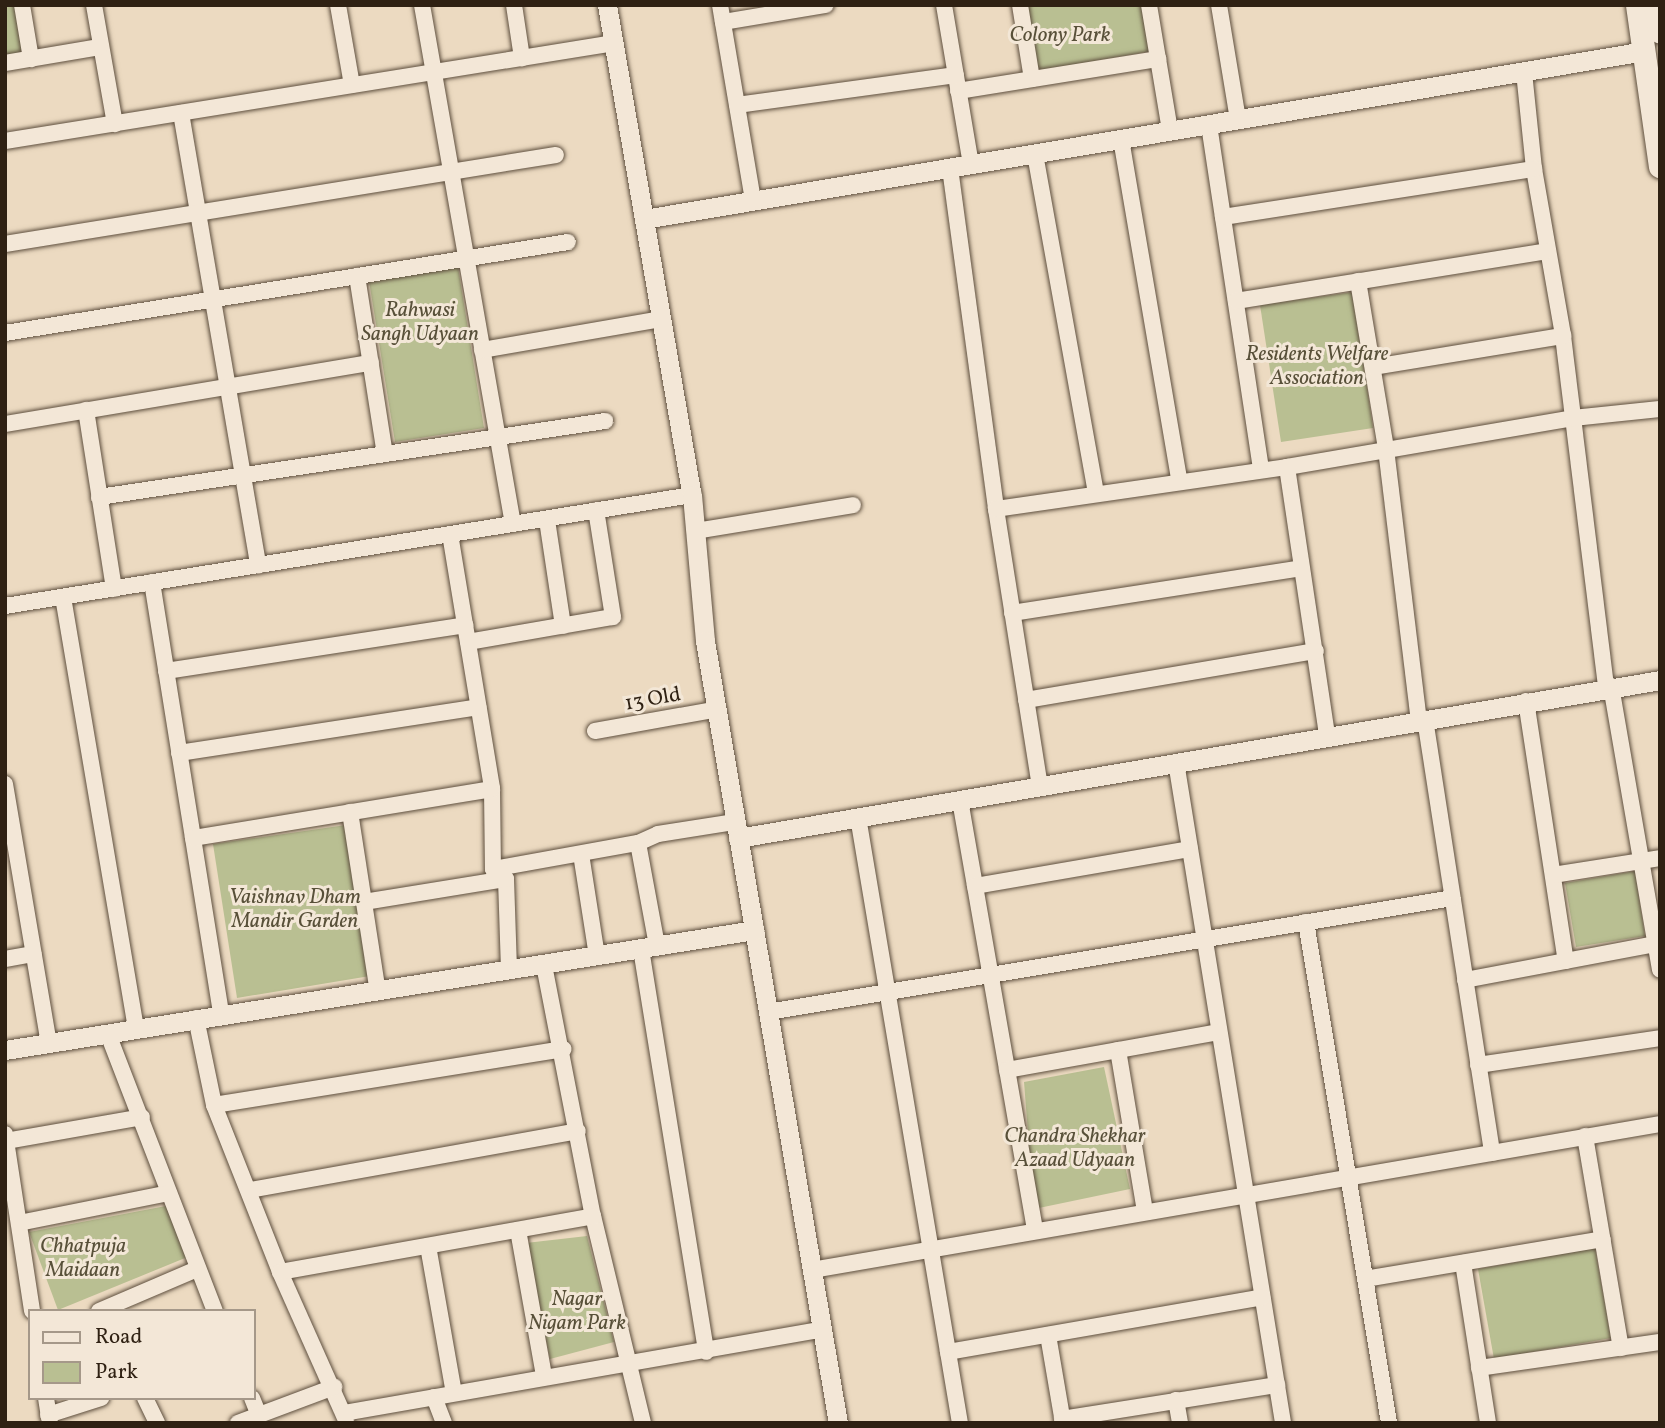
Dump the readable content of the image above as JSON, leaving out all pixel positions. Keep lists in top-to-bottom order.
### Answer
{
  "streets": {
    "street": ["13 Old"]
  },
  "parks": [
    "Colony Park",
    "Rahwasi Sangh Udyaan",
    "Residents Welfare Association",
    "Vaishnav Dham Mandir Garden",
    "Chandra Shekhar Azaad Udyaan",
    "Chhatpuja Maidaan",
    "Nagar Nigam Park"
  ],
  "legend": ["Road", "Park"]
}
